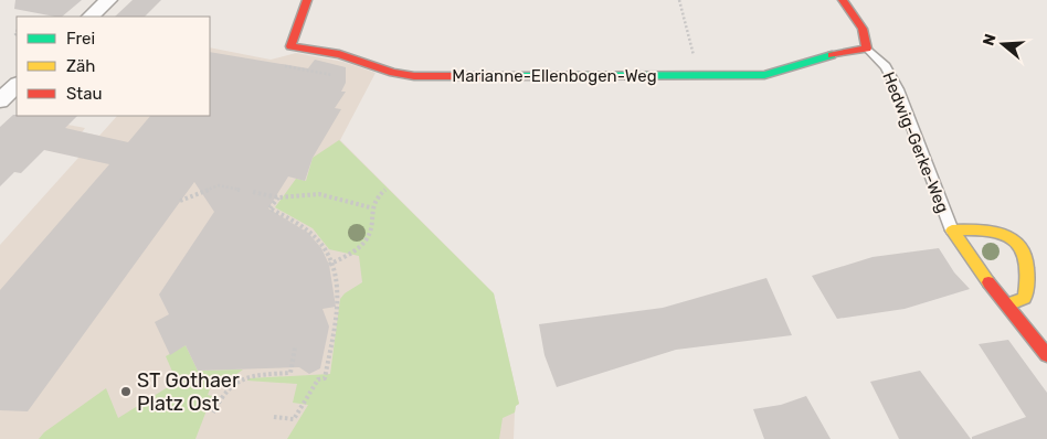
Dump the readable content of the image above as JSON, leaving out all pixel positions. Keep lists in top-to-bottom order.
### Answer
{
  "streets": {
    "street": ["Marianne-Ellenbogen-Weg", "Hedwig-Gerke-Weg"]
  },
  "crossings": [
    ["Marianne-Ellenbogen-Weg", "Hedwig-Gerke-Weg"]
  ],
  "places": ["ST Gothaer Platz Ost"],
  "legend": ["Frei", "Zäh", "Stau"],
  "north": "left"
}
